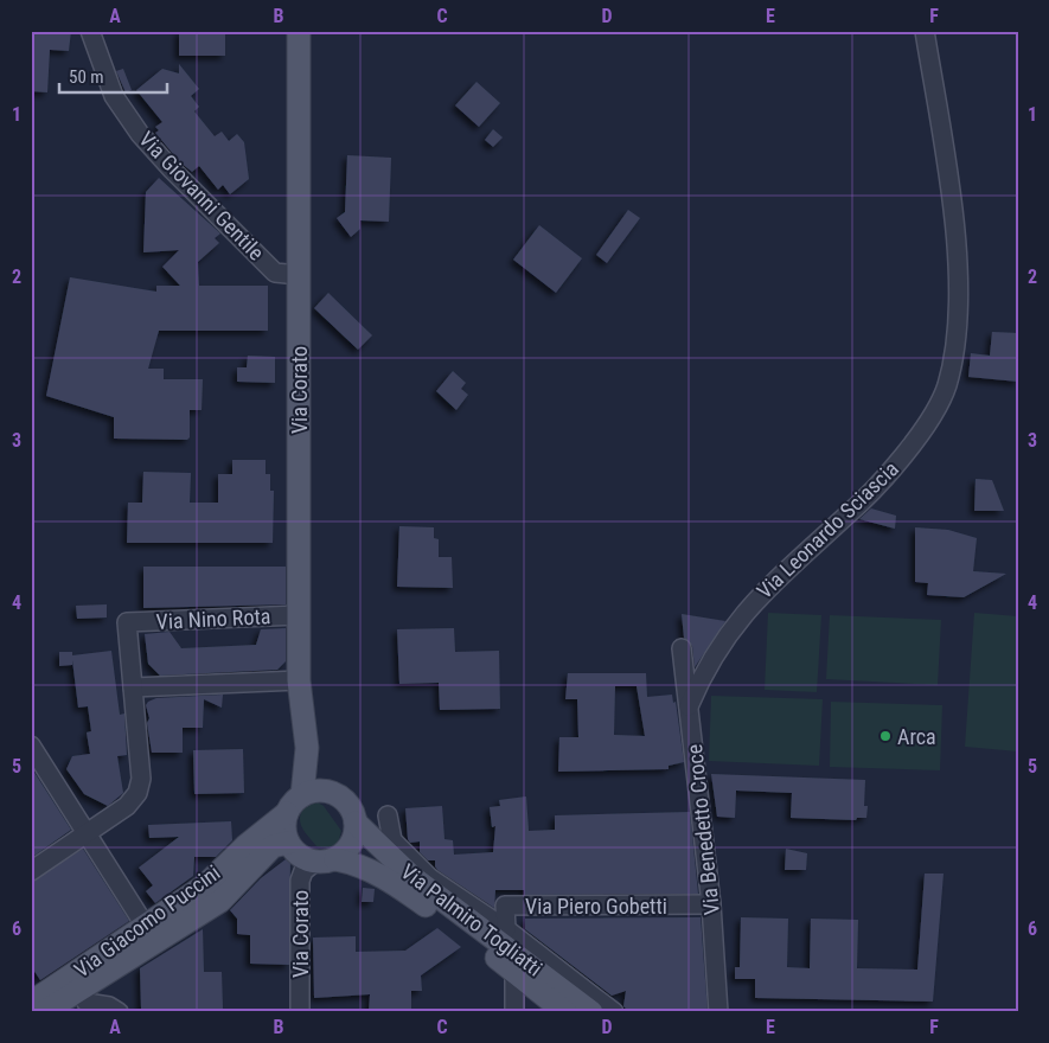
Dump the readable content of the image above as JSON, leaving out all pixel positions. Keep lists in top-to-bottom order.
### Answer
{
  "streets": {
    "main road": ["Via Corato", "Via Palmiro Togliatti", "Via Giacomo Puccini"],
    "street": [
      "Via Giovanni Gentile",
      "Via Leonardo Sciascia",
      "Via Nino Rota",
      "Via Benedetto Croce",
      "Via Piero Gobetti"
    ]
  },
  "crossings": [
    ["Via Giovanni Gentile", "Via Corato"],
    ["Via Corato", "Via Nino Rota"],
    ["Via Corato", "Via Palmiro Togliatti"],
    ["Via Corato", "Via Giacomo Puccini"],
    ["Via Leonardo Sciascia", "Via Benedetto Croce"],
    ["Via Benedetto Croce", "Via Piero Gobetti"],
    ["Via Palmiro Togliatti", "Via Giacomo Puccini"]
  ],
  "places": ["Arca"],
  "scale_bar": "50 m",
  "grid": {
    "columns": [
      "A",
      "B",
      "C",
      "D",
      "E",
      "F"
    ],
    "rows": [
      "1",
      "2",
      "3",
      "4",
      "5",
      "6"
    ]
  }
}
